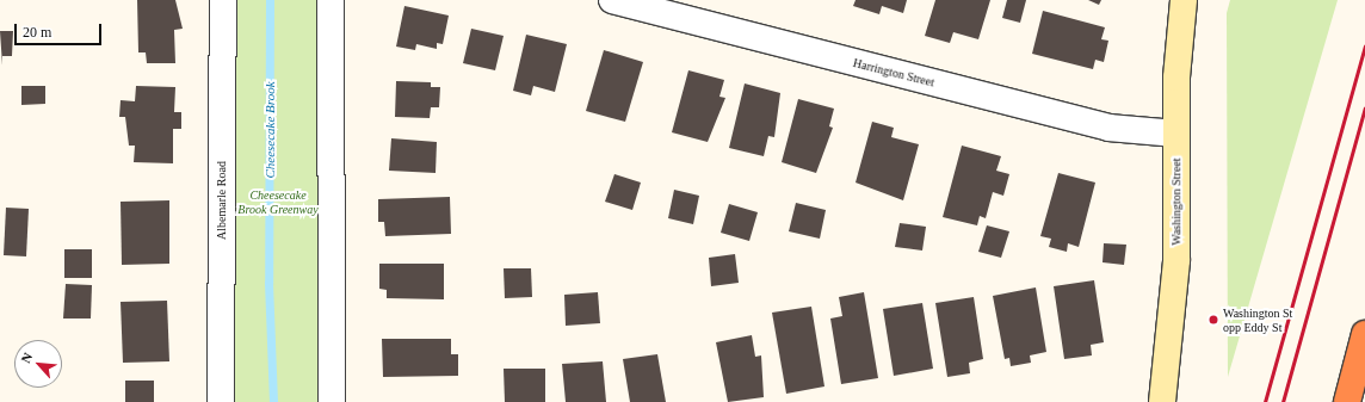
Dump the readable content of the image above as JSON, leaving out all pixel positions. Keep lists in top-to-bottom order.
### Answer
{
  "streets": {
    "main road": ["Washington Street"],
    "street": ["Harrington Street", "Albemarle Road"]
  },
  "crossings": [
    ["Harrington Street", "Washington Street"]
  ],
  "water": ["Cheesecake Brook"],
  "parks": ["Cheesecake Brook Greenway"],
  "places": ["Washington St opp Eddy St"],
  "scale_bar": "20 m",
  "north": "top left"
}
